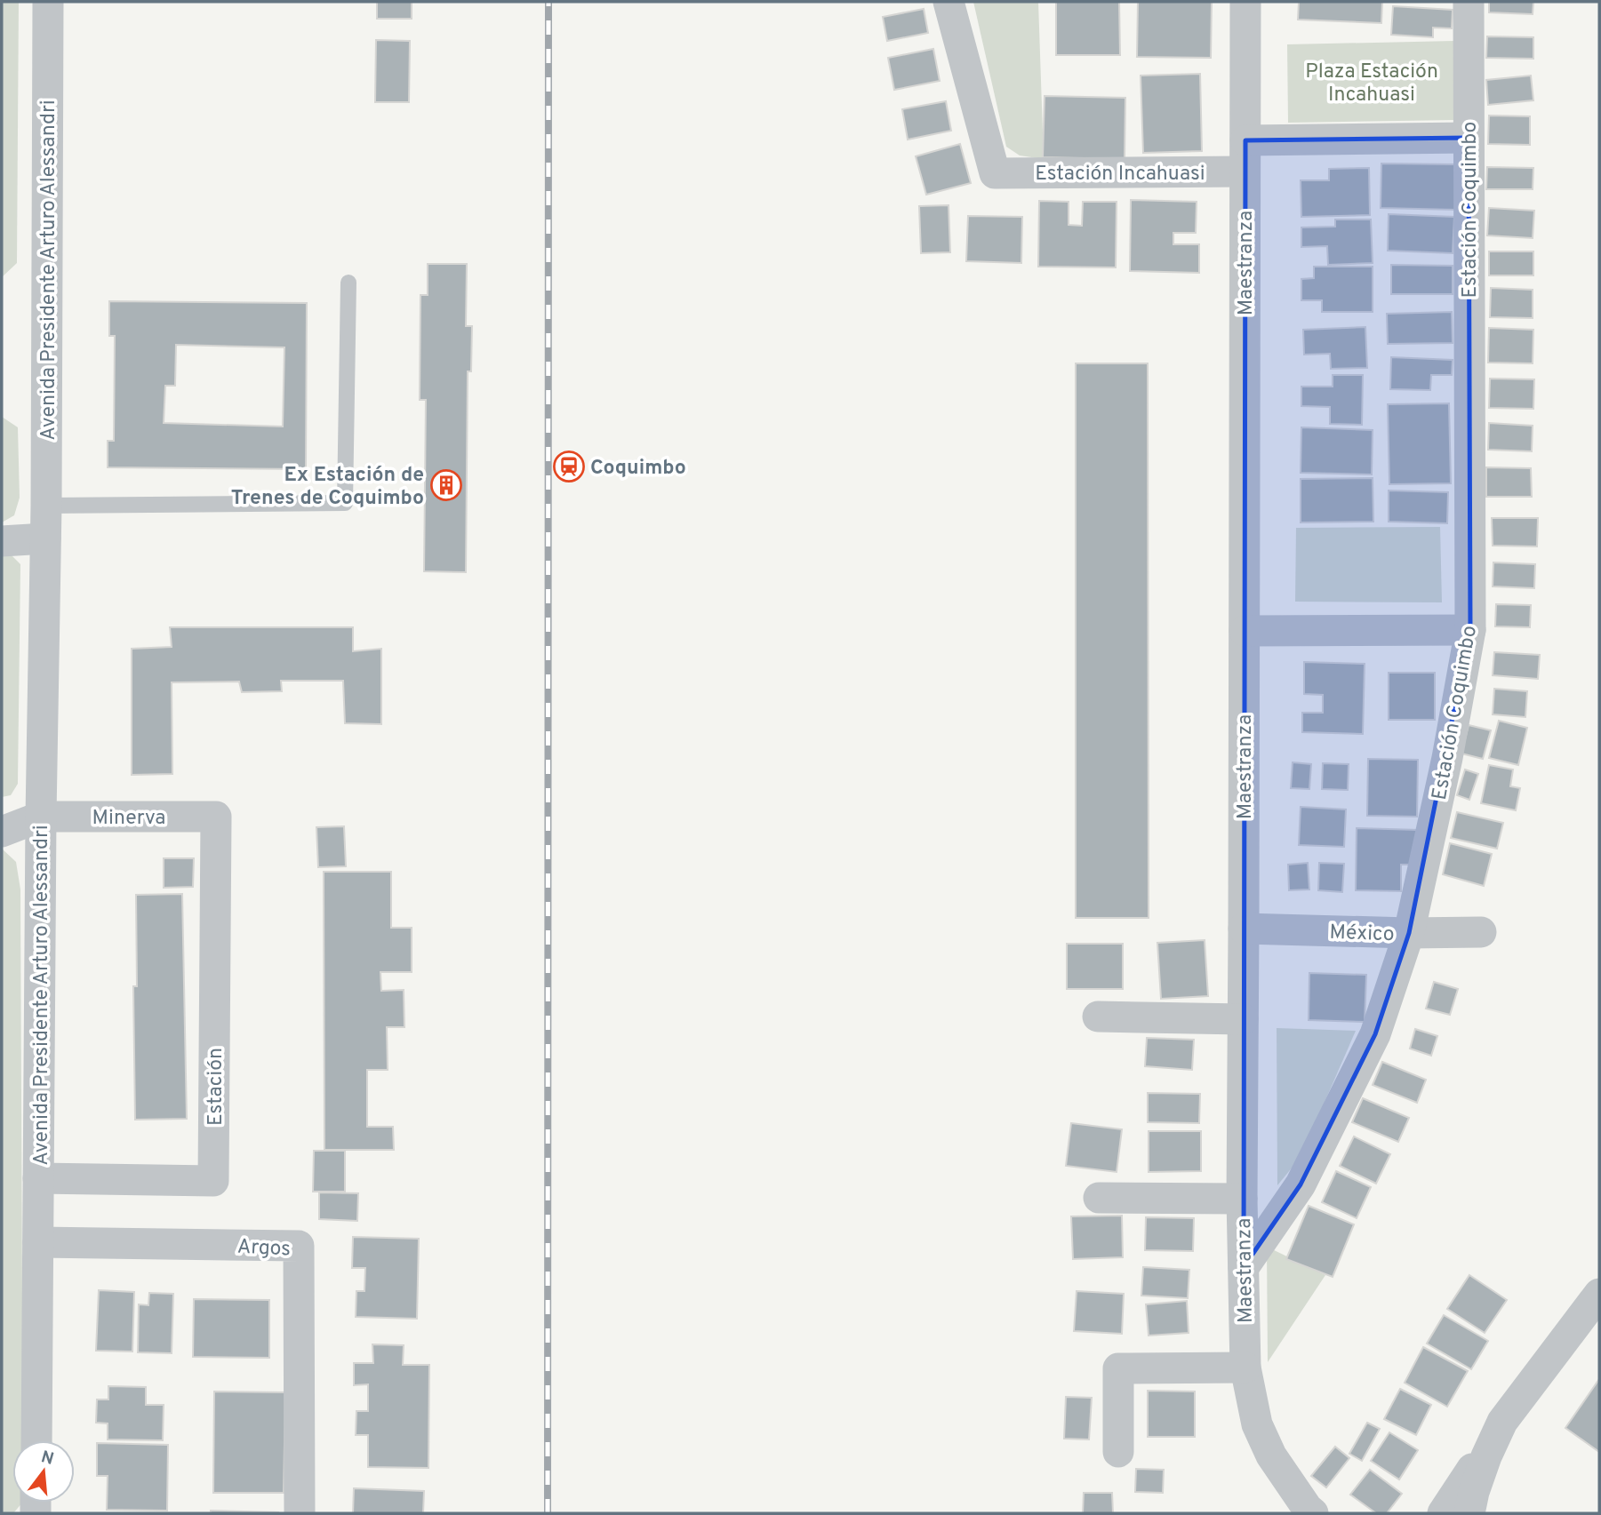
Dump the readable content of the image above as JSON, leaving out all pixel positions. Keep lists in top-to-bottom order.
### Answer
{
  "streets": {
    "street": [
      "Estación Incahuasi",
      "Estación Coquimbo",
      "Maestranza",
      "Avenida Presidente Arturo Alessandri",
      "Minerva",
      "México",
      "Estación",
      "Argos"
    ]
  },
  "crossings": [
    ["Estación Incahuasi", "Maestranza"],
    ["Estación Coquimbo", "Maestranza"],
    ["Estación Coquimbo", "México"],
    ["Maestranza", "México"],
    ["Avenida Presidente Arturo Alessandri", "Minerva"],
    ["Avenida Presidente Arturo Alessandri", "Estación"],
    ["Avenida Presidente Arturo Alessandri", "Argos"],
    ["Minerva", "Estación"]
  ],
  "parks": ["Plaza Estación Incahuasi"],
  "places": {
    "station": ["Coquimbo"],
    "building": ["Ex Estación de Trenes de Coquimbo"]
  },
  "north": "top"
}
